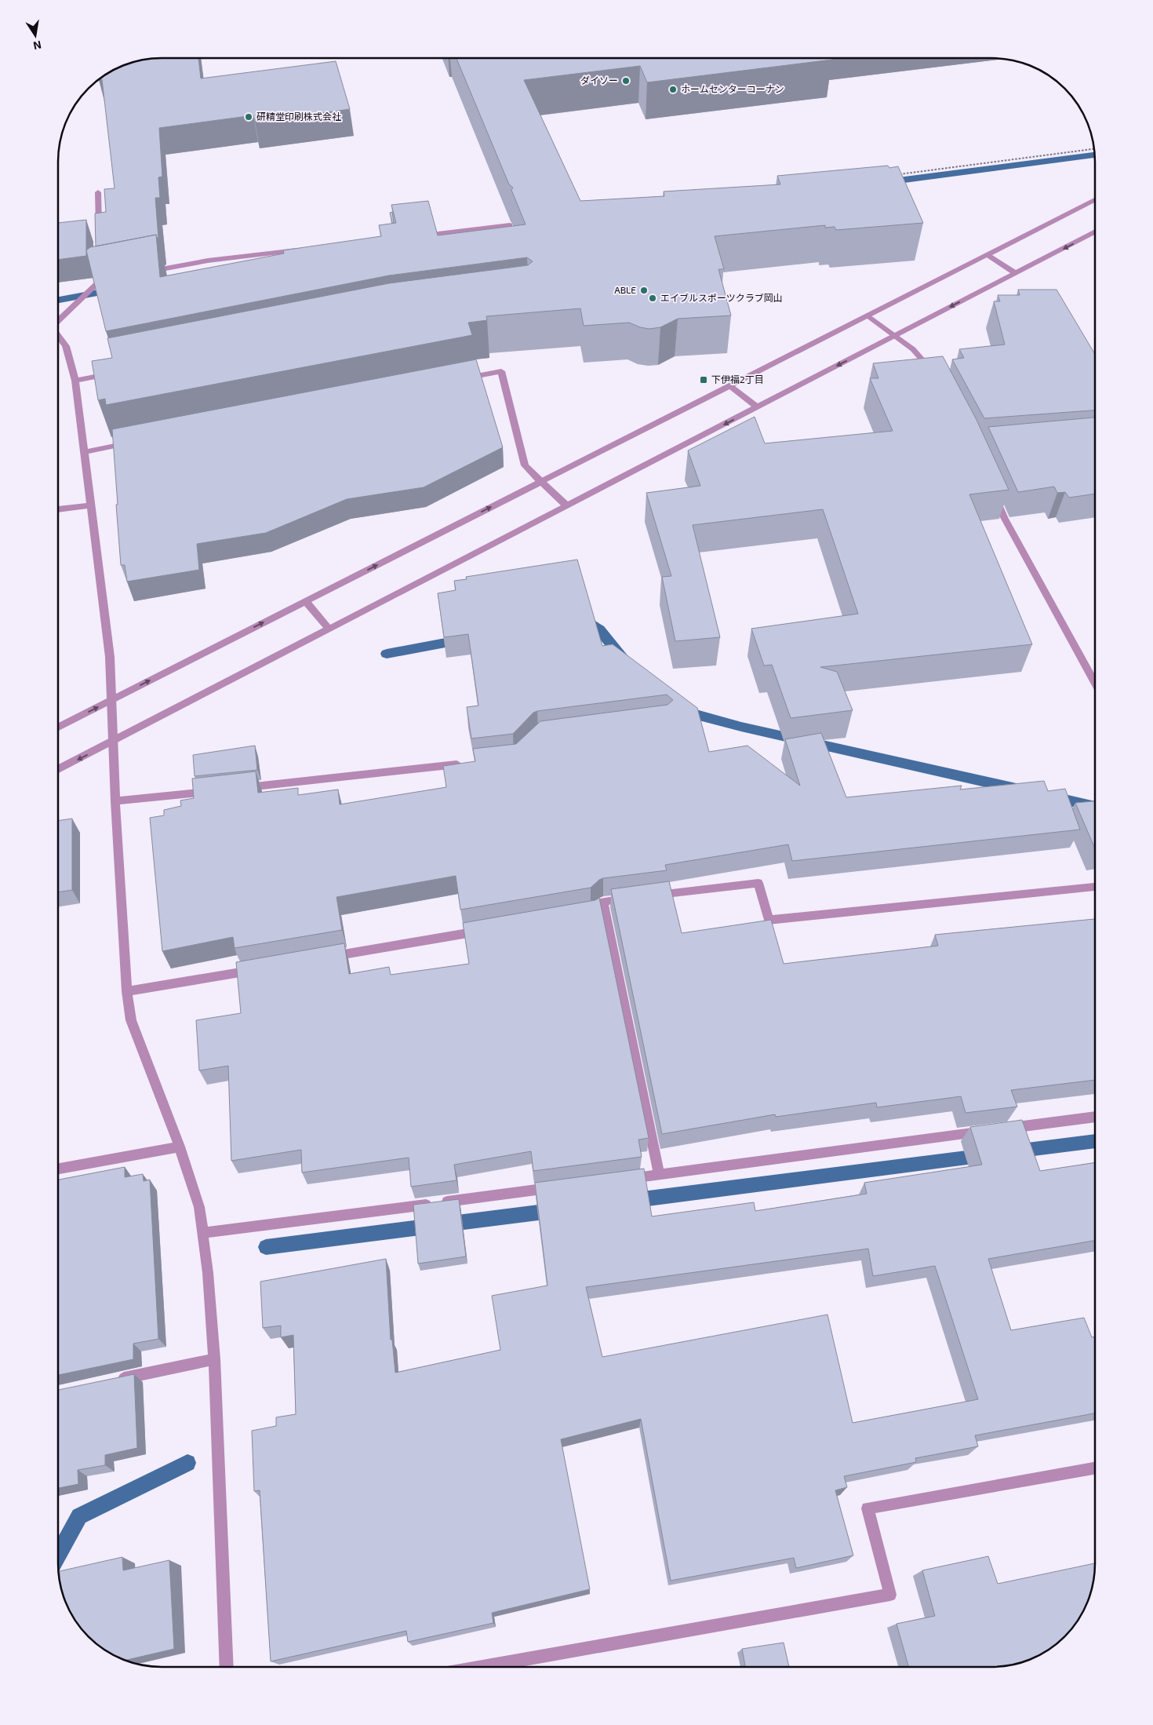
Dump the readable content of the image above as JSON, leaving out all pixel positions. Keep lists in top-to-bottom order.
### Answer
{
  "places": {
    "other": [
      "ダイソー",
      "ホームセンターコーナン",
      "研精堂印刷株式会社",
      "ABLE",
      "エイブルスポーツクラブ岡山"
    ],
    "transit": ["下伊福2丁目"]
  },
  "north": "bottom"
}
